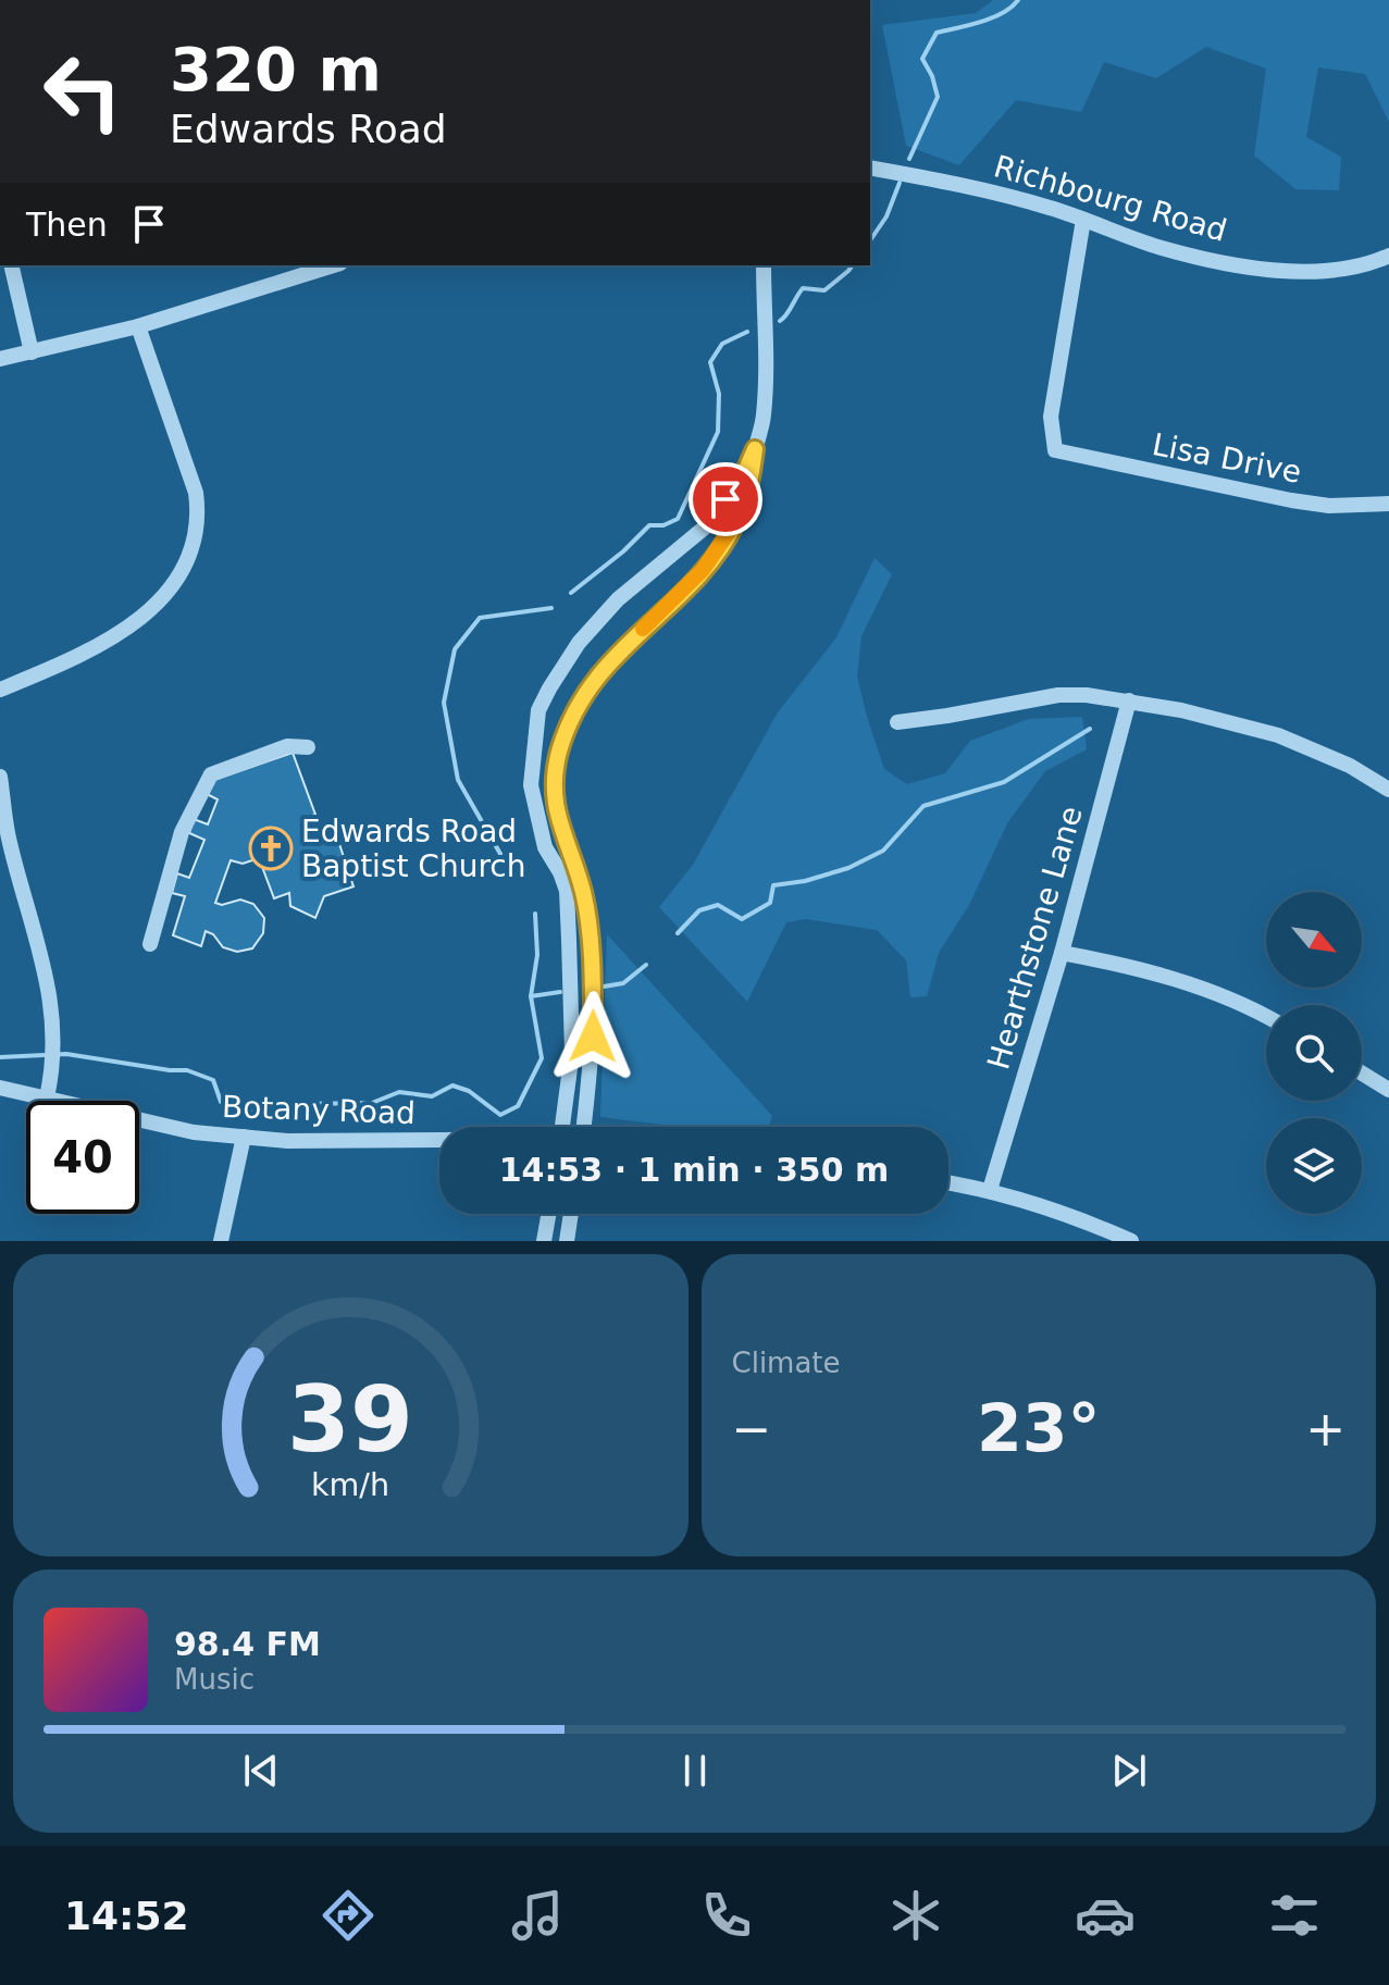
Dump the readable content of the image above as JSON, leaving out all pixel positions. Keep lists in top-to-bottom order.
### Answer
{
  "streets": {
    "street": [
      "Richbourg Road",
      "Lisa Drive",
      "Hearthstone Lane",
      "Botany Road"
    ]
  },
  "crossings": [
    ["Richbourg Road", "Lisa Drive"]
  ],
  "places": {
    "church": ["Edwards Road Baptist Church"]
  },
  "north": "bottom right",
  "page": {
    "turn": ["320 m", "Edwards Road"],
    "then": "Then",
    "limit": "40",
    "trip": "14:53 · 1 min · 350 m",
    "tile": "Climate",
    "heat": ["−", "23°", "+"],
    "song": ["98.4 FM", "Music"],
    "tabs": "14:52",
    "gauge": ["39", "km/h"]
  }
}
